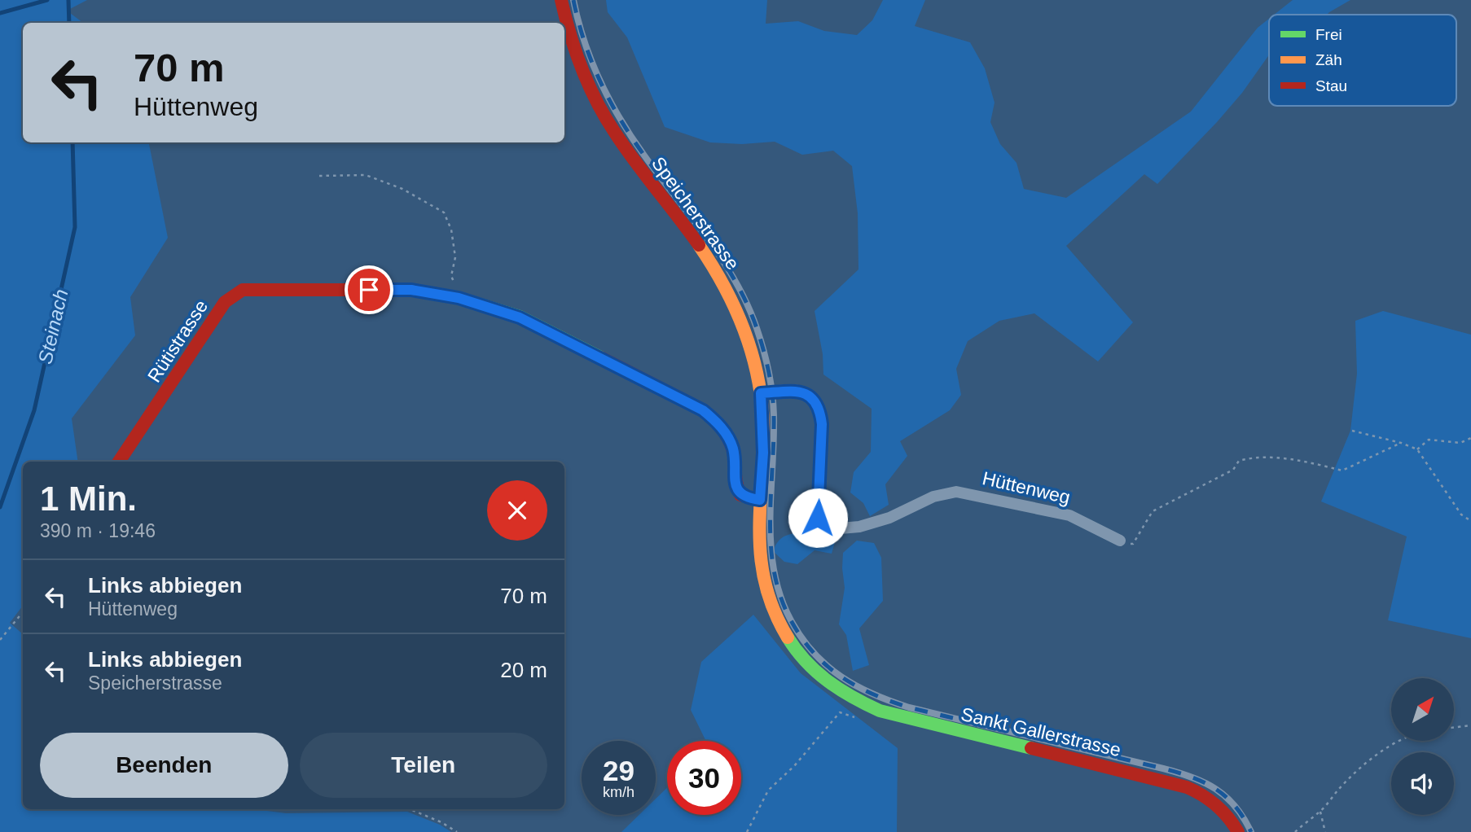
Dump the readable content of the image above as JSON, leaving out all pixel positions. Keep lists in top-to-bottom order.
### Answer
{
  "streets": {
    "main road": ["Speicherstrasse", "Rütistrasse", "Sankt Gallerstrasse"],
    "street": ["Hüttenweg"]
  },
  "crossings": [
    ["Speicherstrasse", "Rütistrasse"],
    ["Speicherstrasse", "Hüttenweg"],
    ["Speicherstrasse", "Sankt Gallerstrasse"]
  ],
  "water": ["Steinach"],
  "legend": ["Frei", "Zäh", "Stau"],
  "north": "top right",
  "page": {
    "turn": ["70 m", "Hüttenweg"],
    "heading": ["1 Min.", "390 m · 19:46"],
    "list": [
      {
        "name": "Links abbiegen",
        "note": "Hüttenweg",
        "value": "70 m"
      },
      {
        "name": "Links abbiegen",
        "note": "Speicherstrasse",
        "value": "20 m"
      }
    ],
    "buttons": ["Beenden", "Teilen"],
    "speed": "29 km/h",
    "limit": "30"
  }
}
